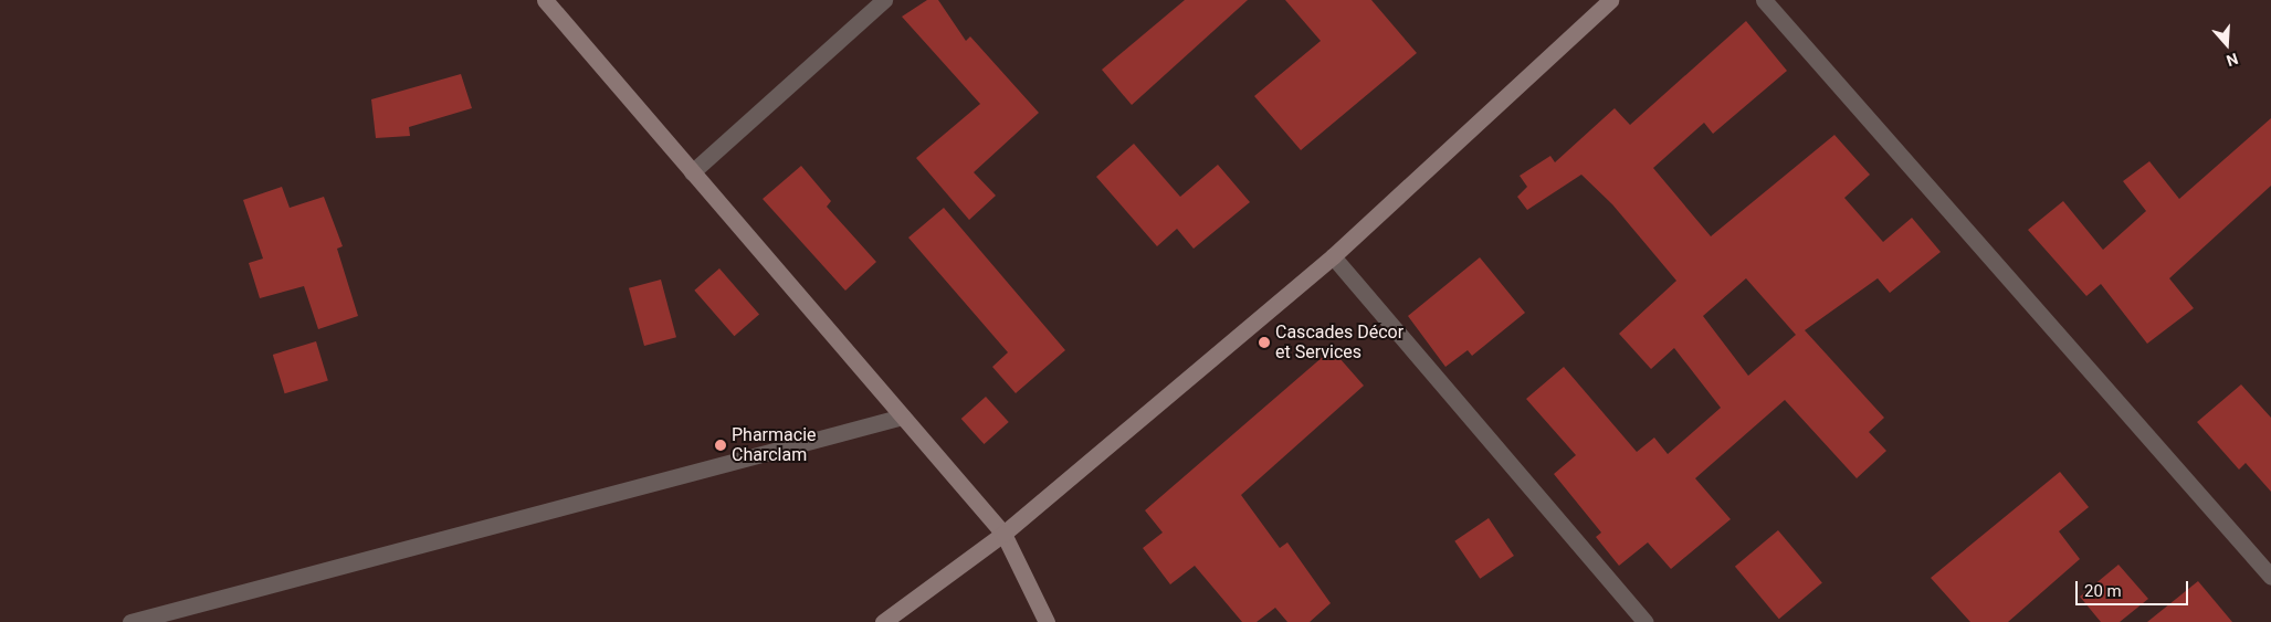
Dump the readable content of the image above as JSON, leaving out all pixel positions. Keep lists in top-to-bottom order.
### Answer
{
  "places": ["Cascades Décor et Services", "Pharmacie Charclam"],
  "scale_bar": "20 m",
  "north": "bottom"
}
